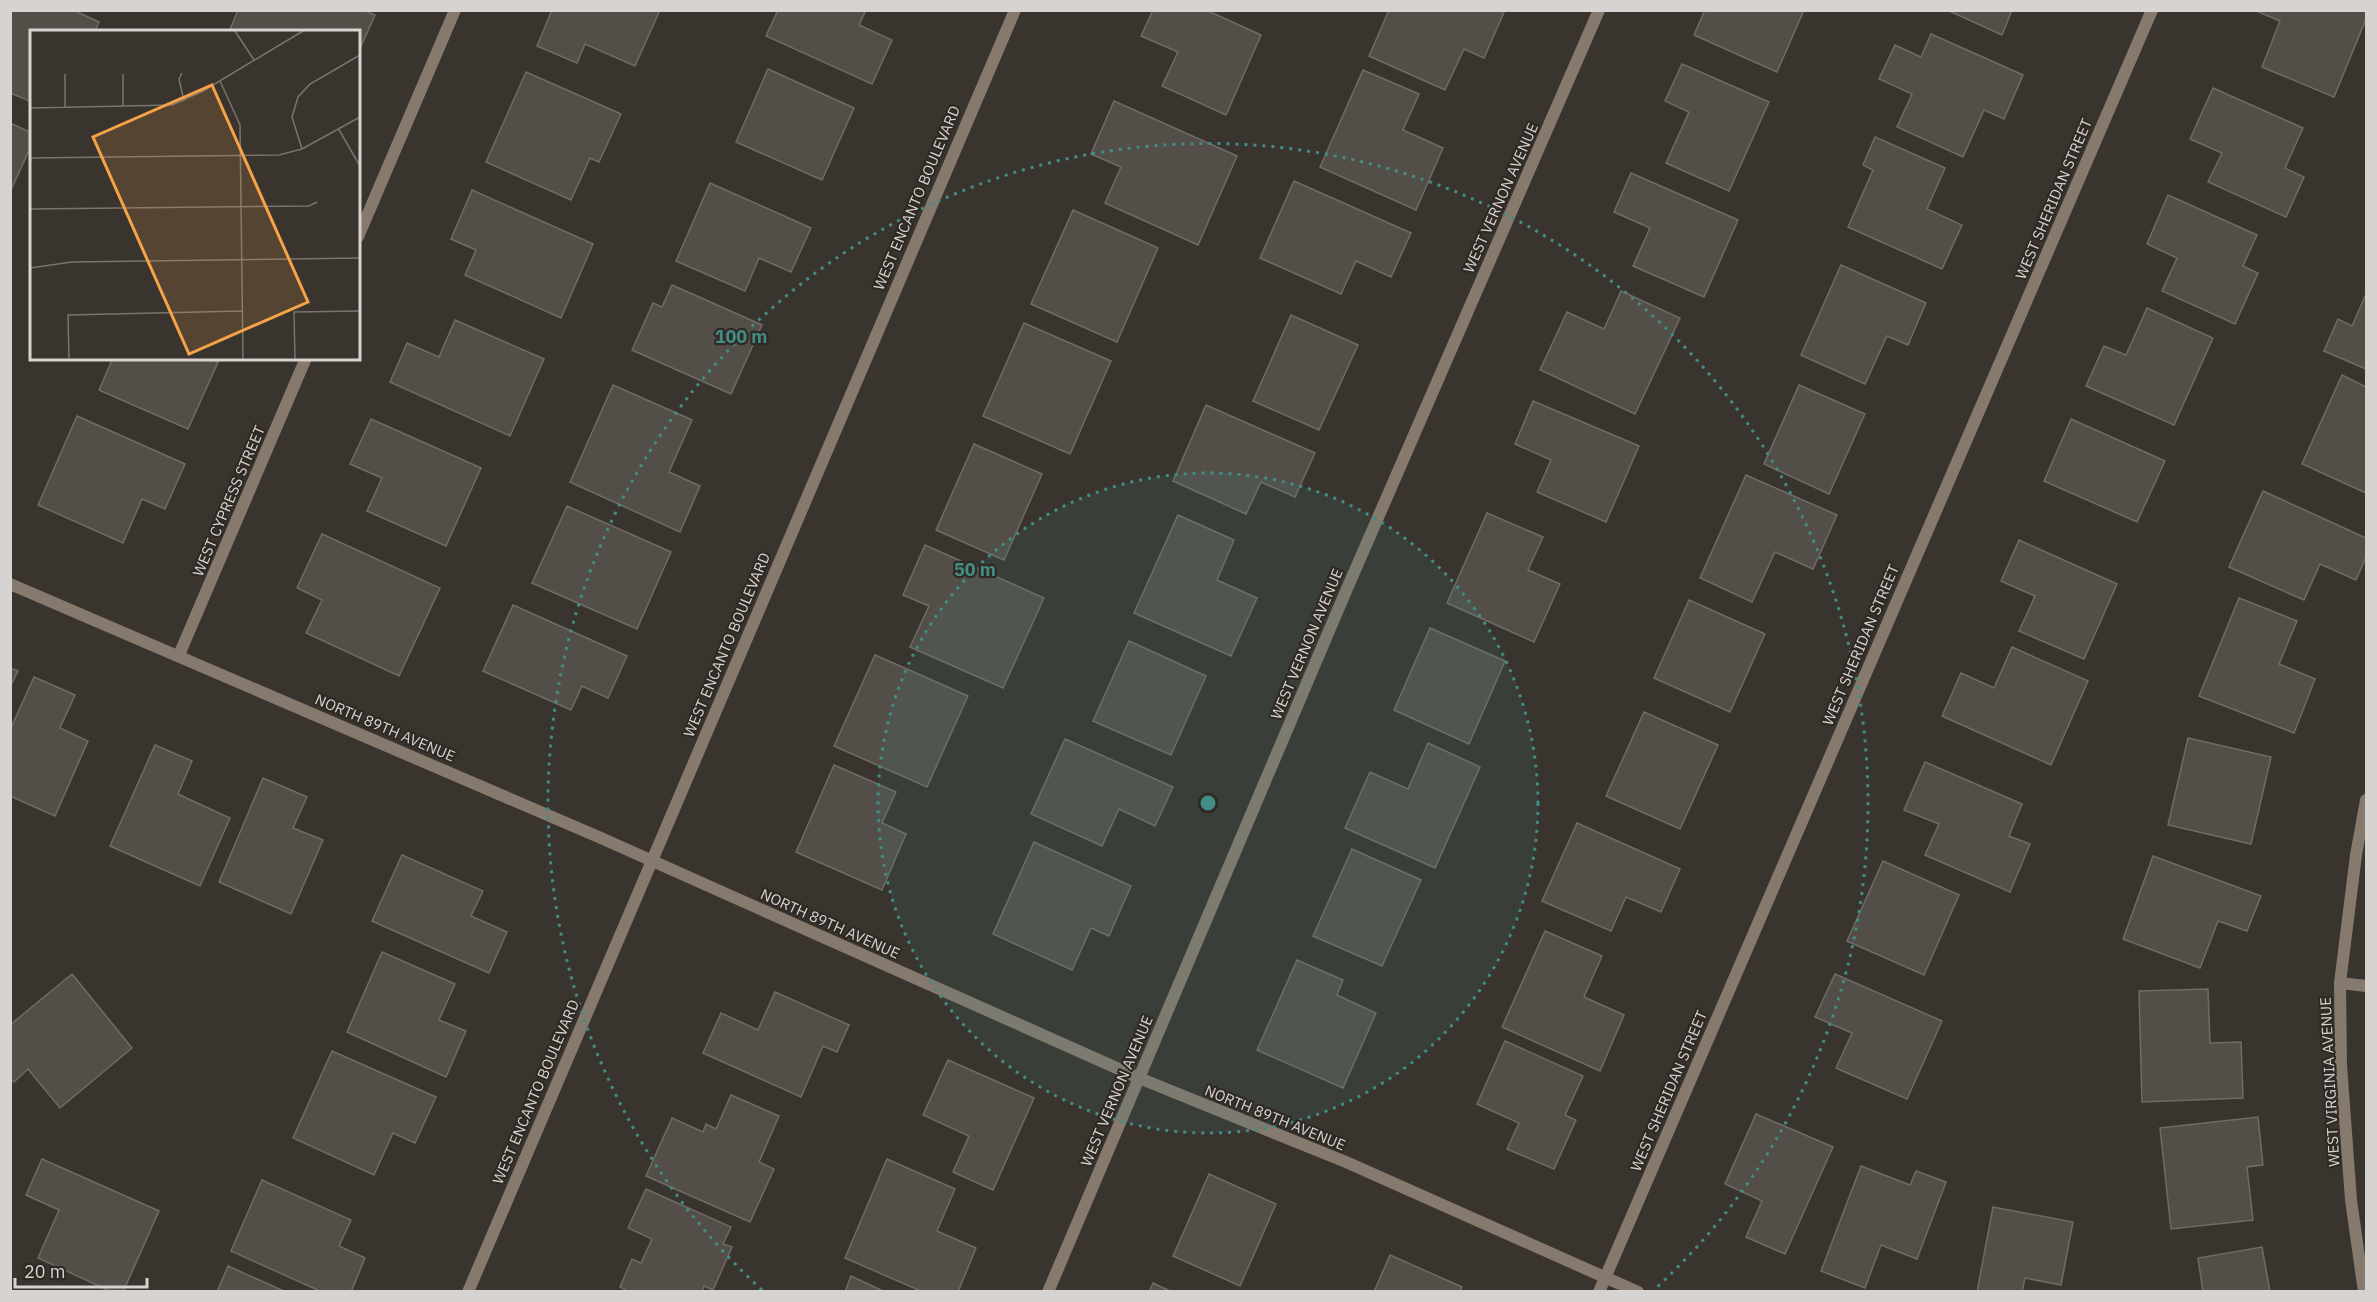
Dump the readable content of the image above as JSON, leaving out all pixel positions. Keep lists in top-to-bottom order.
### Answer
{
  "streets": {
    "street": [
      "WEST ENCANTO BOULEVARD",
      "WEST VERNON AVENUE",
      "WEST SHERIDAN STREET",
      "WEST CYPRESS STREET",
      "NORTH 89TH AVENUE",
      "WEST VIRGINIA AVENUE"
    ]
  },
  "crossings": [
    ["WEST ENCANTO BOULEVARD", "NORTH 89TH AVENUE"],
    ["WEST VERNON AVENUE", "NORTH 89TH AVENUE"],
    ["WEST SHERIDAN STREET", "NORTH 89TH AVENUE"],
    ["WEST CYPRESS STREET", "NORTH 89TH AVENUE"]
  ],
  "scale_bar": "20 m",
  "rings": ["100 m", "50 m"]
}
